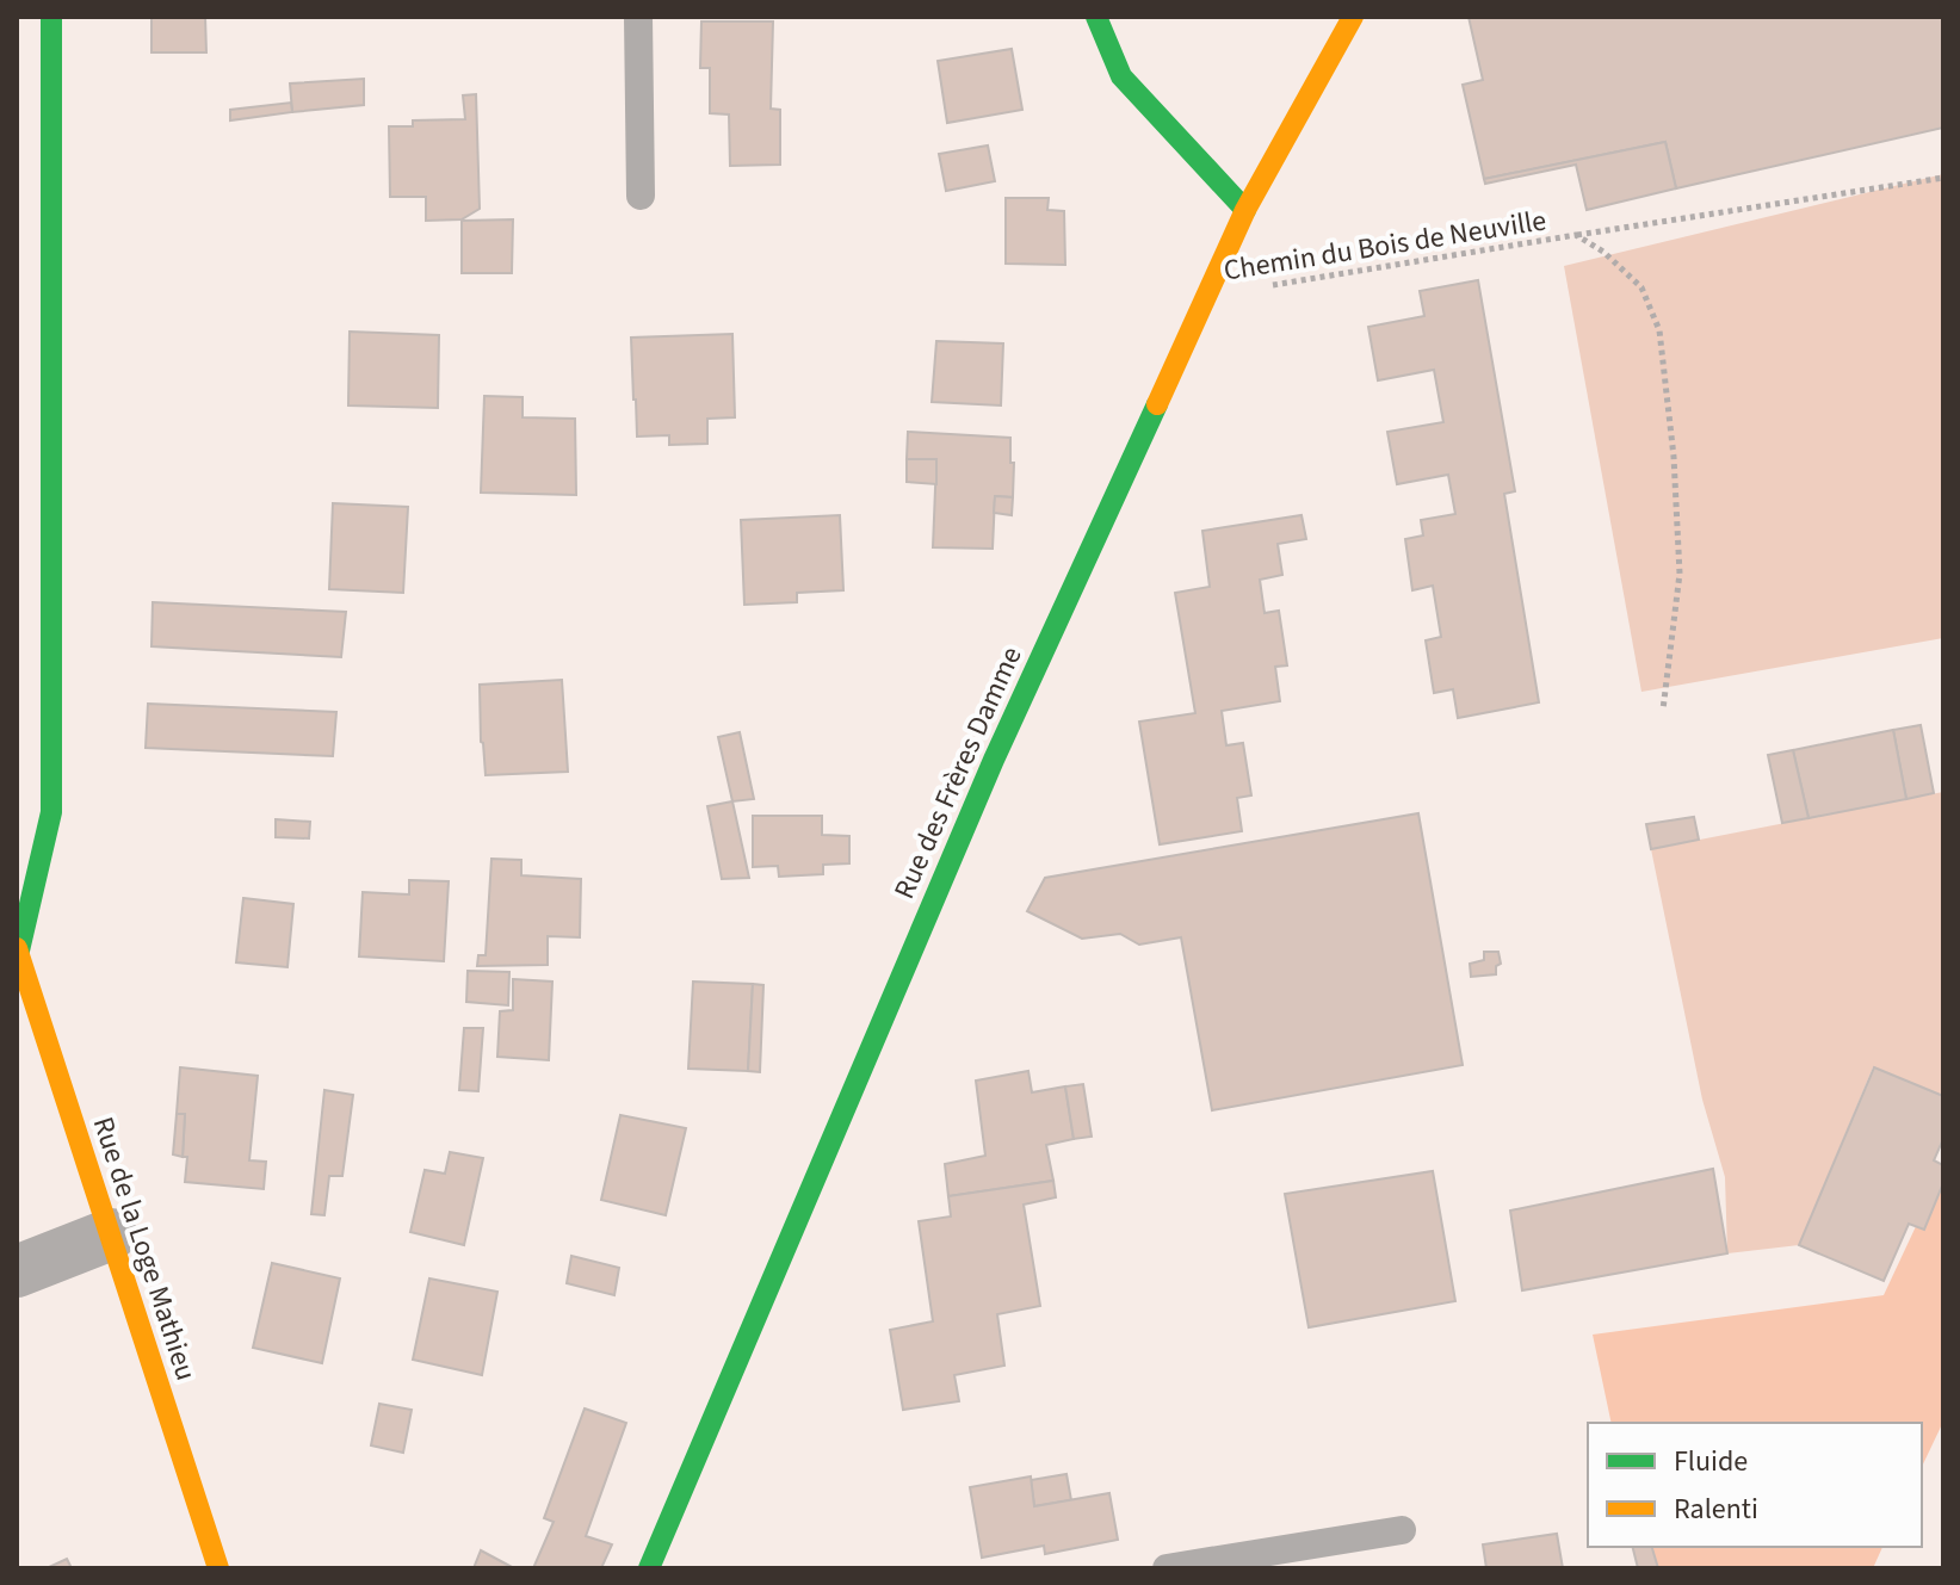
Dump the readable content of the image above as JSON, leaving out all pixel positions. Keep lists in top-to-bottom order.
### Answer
{
  "streets": {
    "street": ["Rue des Frères Damme", "Rue de la Loge Mathieu"],
    "path": ["Chemin du Bois de Neuville"]
  },
  "crossings": [
    ["Chemin du Bois de Neuville", "Rue des Frères Damme"]
  ],
  "legend": ["Fluide", "Ralenti"]
}
